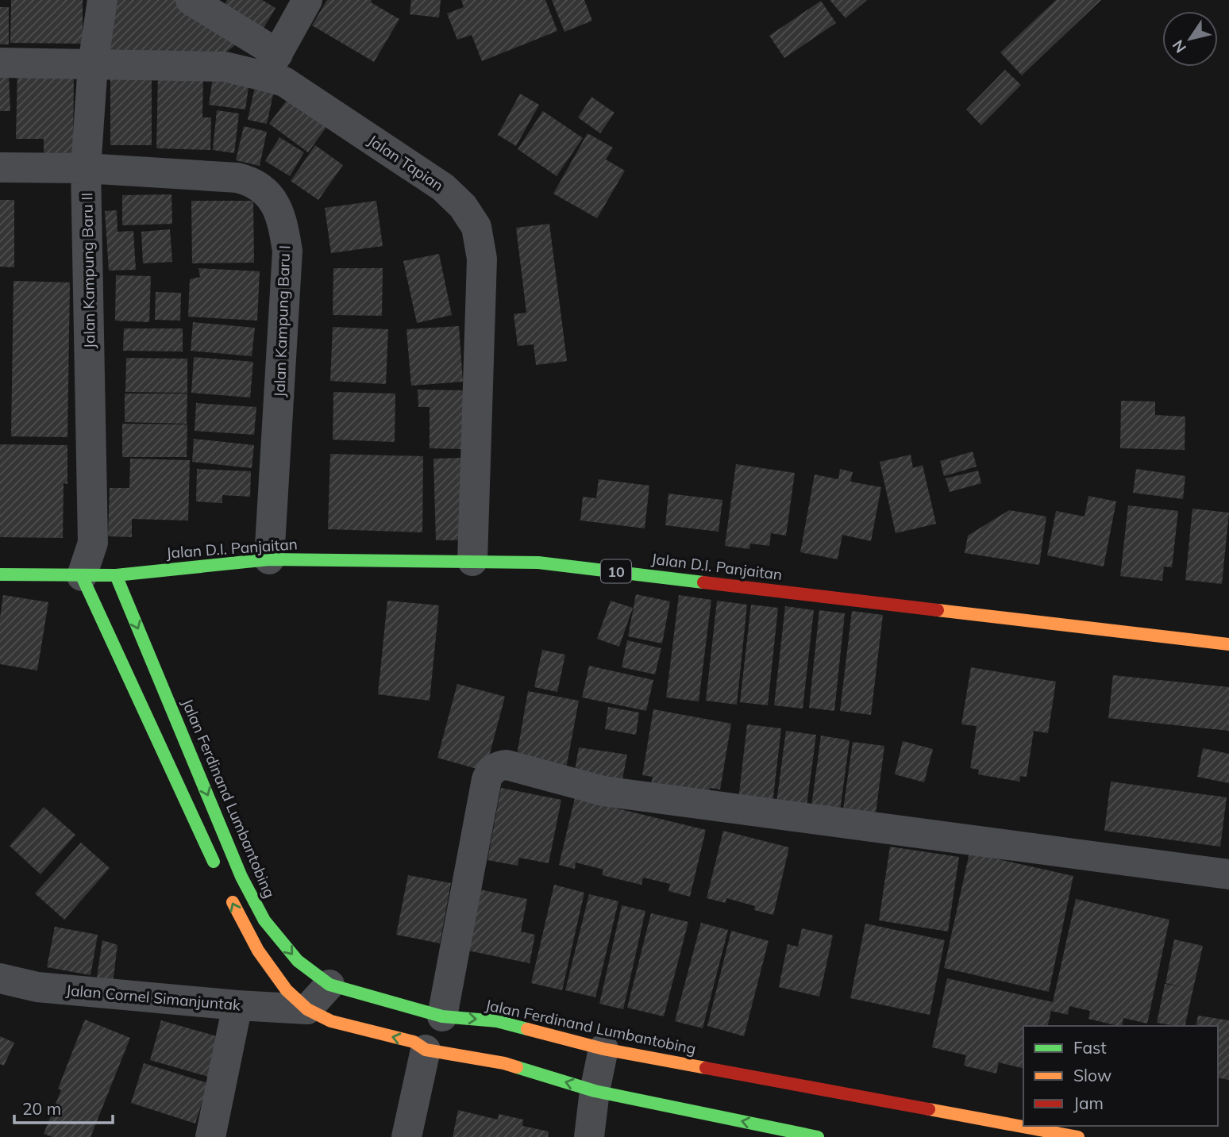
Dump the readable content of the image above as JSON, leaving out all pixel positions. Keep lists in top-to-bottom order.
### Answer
{
  "streets": {
    "highway": ["Jalan D.I. Panjaitan", "10", "Jalan Ferdinand Lumbantobing"],
    "street": [
      "Jalan Tapian",
      "Jalan Kampung Baru II",
      "Jalan Kampung Baru I",
      "Jalan Cornel Simanjuntak"
    ]
  },
  "crossings": [
    ["Jalan Tapian", "Jalan Kampung Baru II"],
    ["Jalan Tapian", "Jalan D.I. Panjaitan"],
    ["Jalan Kampung Baru II", "Jalan Kampung Baru I"],
    ["Jalan Kampung Baru II", "Jalan D.I. Panjaitan"],
    ["Jalan Kampung Baru I", "Jalan D.I. Panjaitan"],
    ["Jalan D.I. Panjaitan", "Jalan Ferdinand Lumbantobing"]
  ],
  "legend": ["Fast", "Slow", "Jam"],
  "scale_bar": "20 m",
  "north": "bottom left"
}
